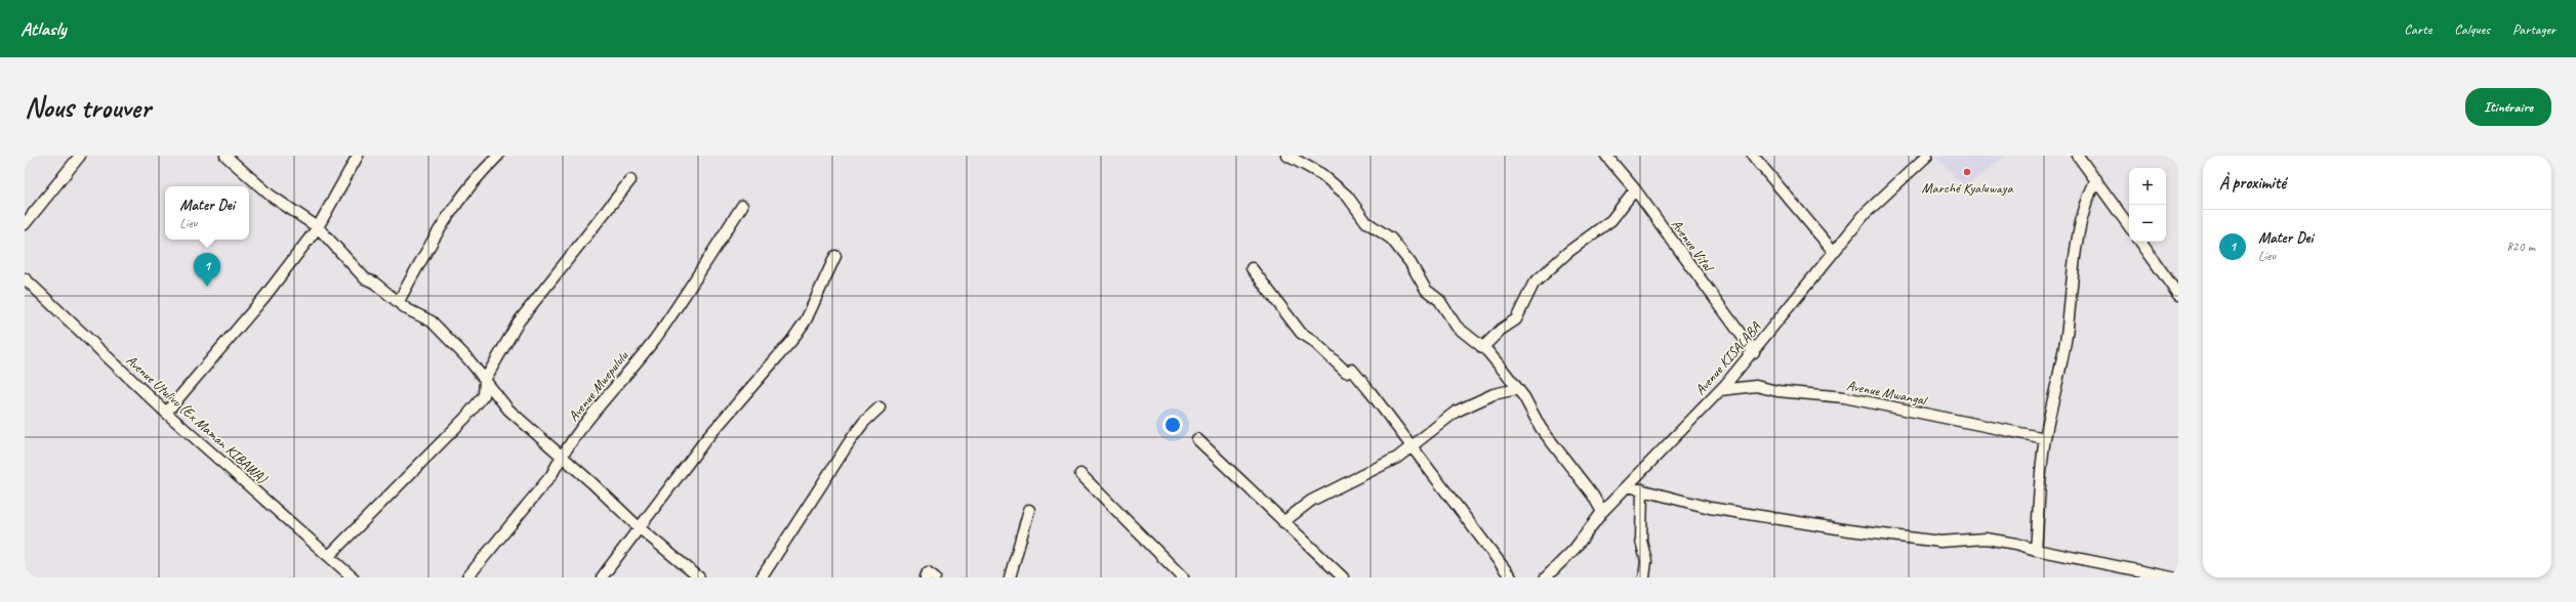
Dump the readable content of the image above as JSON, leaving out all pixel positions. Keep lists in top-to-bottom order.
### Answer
{
  "streets": {
    "street": [
      "Avenue Vital",
      "Avenue KISALABA",
      "Avenue Mwepululu",
      "Avenue Mwangal",
      "Avenue Utulivu (Ex Maman KIBAWA)"
    ]
  },
  "crossings": [
    ["Avenue Vital", "Avenue KISALABA"],
    ["Avenue KISALABA", "Avenue Mwangal"]
  ],
  "places": ["Marché Kyaluwaya"],
  "page": {
    "header": "Atlasly",
    "nav": ["Carte", "Calques", "Partager"],
    "buttons": "Itinéraire",
    "title": "Nous trouver",
    "heading": "À proximité",
    "map_buttons": ["+", "−"],
    "popup": ["Mater Dei", "Lieu"],
    "list": [
      {
        "mark": "1",
        "name": "Mater Dei",
        "note": "Lieu",
        "value": "820 m"
      }
    ],
    "pins": "1"
  }
}
